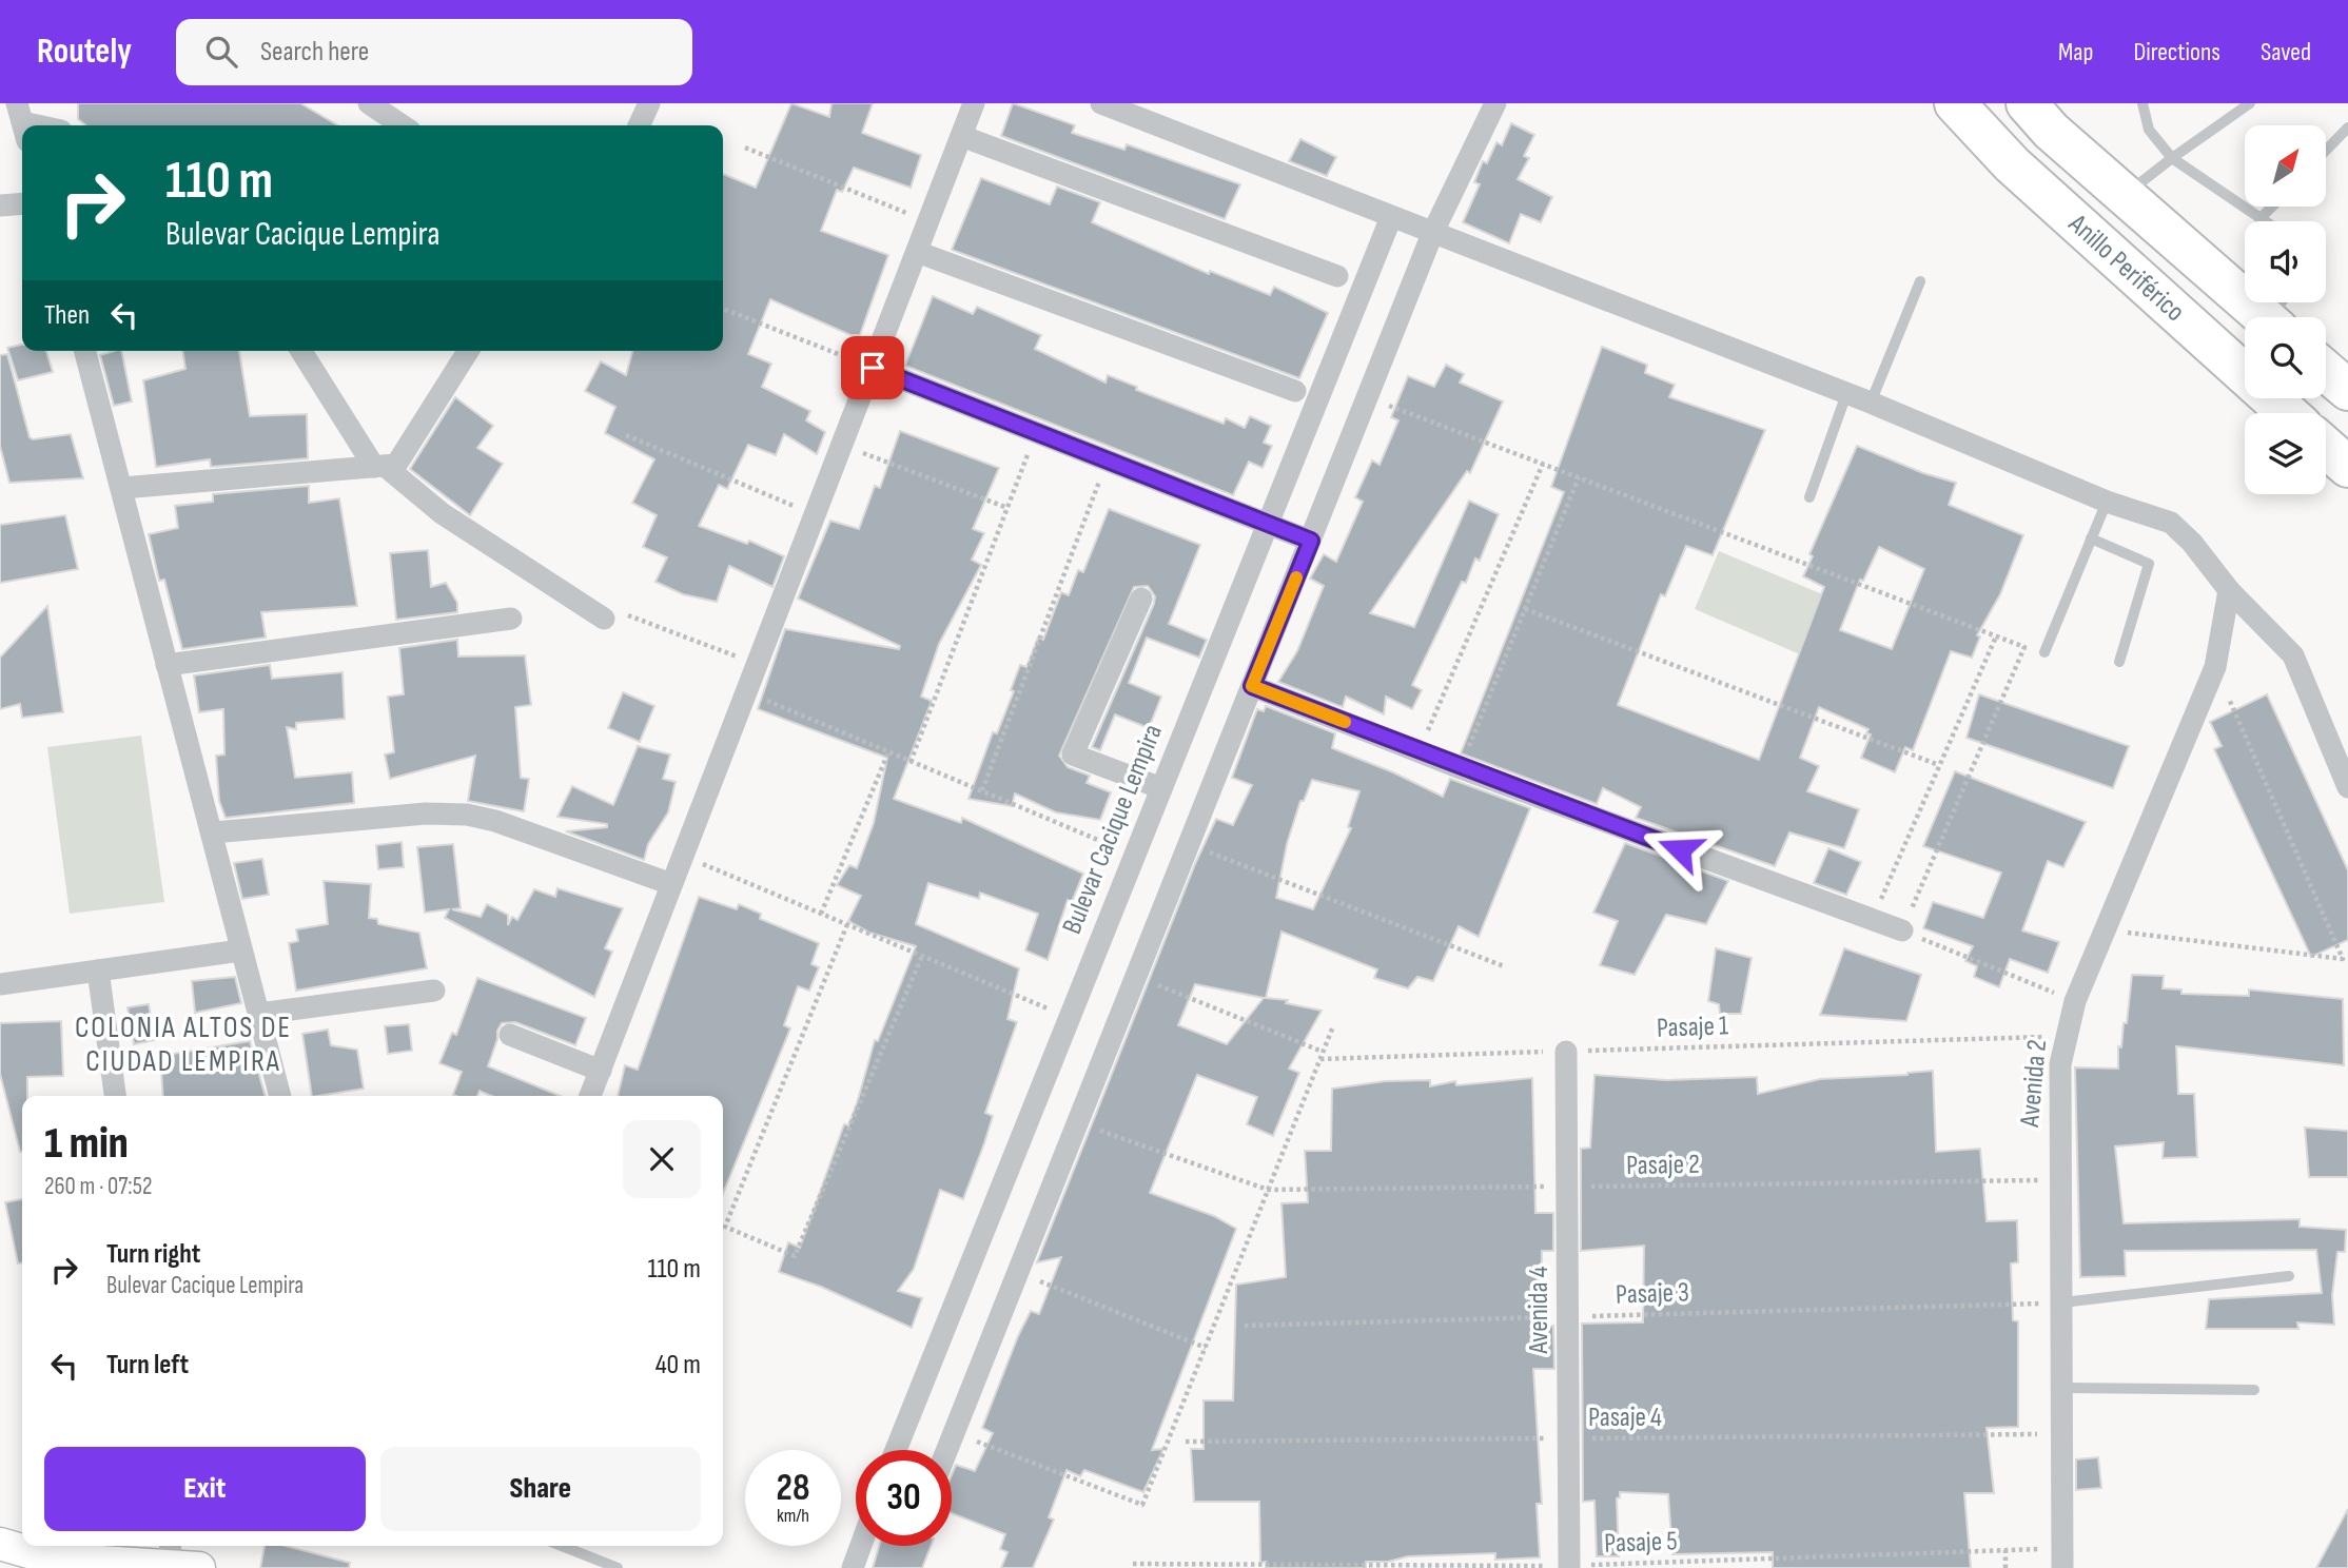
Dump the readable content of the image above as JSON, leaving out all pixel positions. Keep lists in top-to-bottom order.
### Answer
{
  "streets": {
    "highway": ["Anillo Periférico"],
    "street": ["Bulevar Cacique Lempira", "Avenida 2", "Avenida 4"],
    "path": [
      "Pasaje 1",
      "Pasaje 2",
      "Pasaje 3",
      "Pasaje 4",
      "Pasaje 5"
    ]
  },
  "crossings": [
    ["Pasaje 1", "Avenida 2"],
    ["Pasaje 1", "Avenida 4"],
    ["Avenida 2", "Pasaje 2"],
    ["Avenida 2", "Pasaje 3"],
    ["Avenida 2", "Pasaje 4"],
    ["Avenida 2", "Pasaje 5"],
    ["Pasaje 2", "Avenida 4"],
    ["Pasaje 3", "Avenida 4"],
    ["Avenida 4", "Pasaje 4"],
    ["Avenida 4", "Pasaje 5"]
  ],
  "districts": ["COLONIA ALTOS DE CIUDAD LEMPIRA"],
  "north": "top right",
  "page": {
    "header": "Routely",
    "search": "Search here",
    "nav": ["Map", "Directions", "Saved"],
    "turn": ["110 m", "Bulevar Cacique Lempira"],
    "then": "Then",
    "heading": ["1 min", "260 m · 07:52"],
    "list": [
      {
        "name": "Turn right",
        "note": "Bulevar Cacique Lempira",
        "value": "110 m"
      },
      {
        "name": "Turn left",
        "value": "40 m"
      }
    ],
    "buttons": ["Exit", "Share"],
    "speed": "28 km/h",
    "limit": "30"
  }
}
